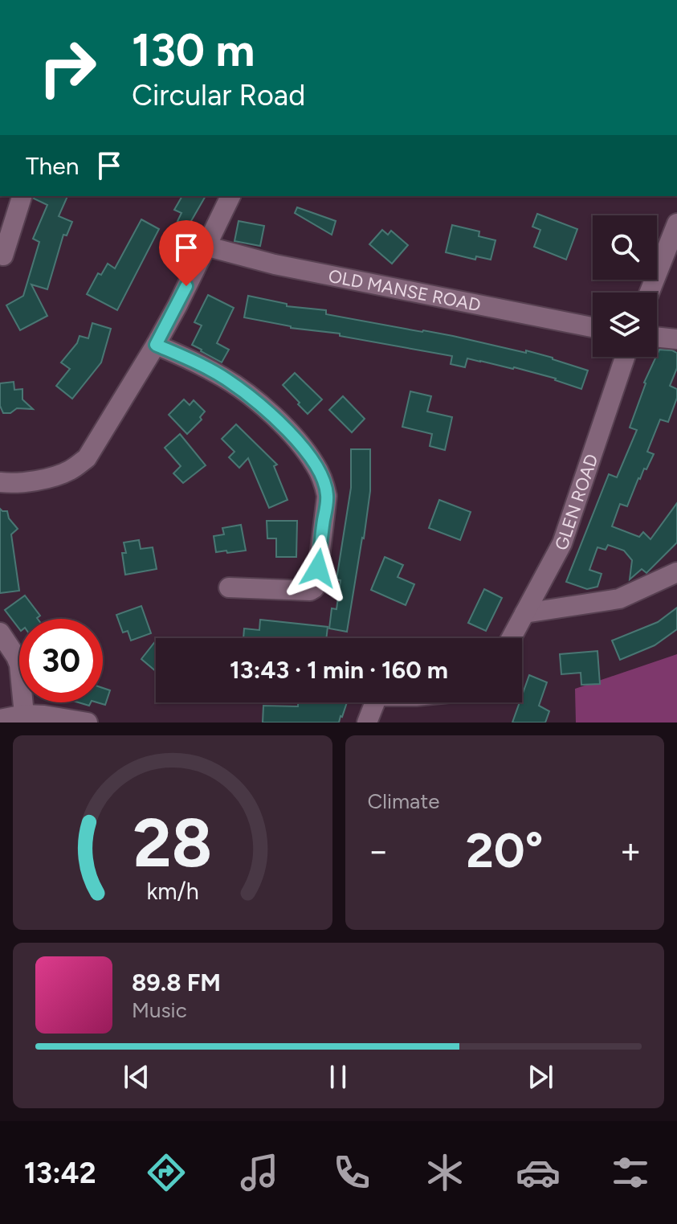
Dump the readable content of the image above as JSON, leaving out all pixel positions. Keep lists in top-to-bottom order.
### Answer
{
  "streets": {
    "street": ["OLD MANSE ROAD", "GLEN ROAD"]
  },
  "page": {
    "turn": ["130 m", "Circular Road"],
    "then": "Then",
    "limit": "30",
    "trip": "13:43 · 1 min · 160 m",
    "tile": "Climate",
    "heat": ["−", "20°", "+"],
    "song": ["89.8 FM", "Music"],
    "tabs": "13:42",
    "gauge": ["28", "km/h"]
  }
}
